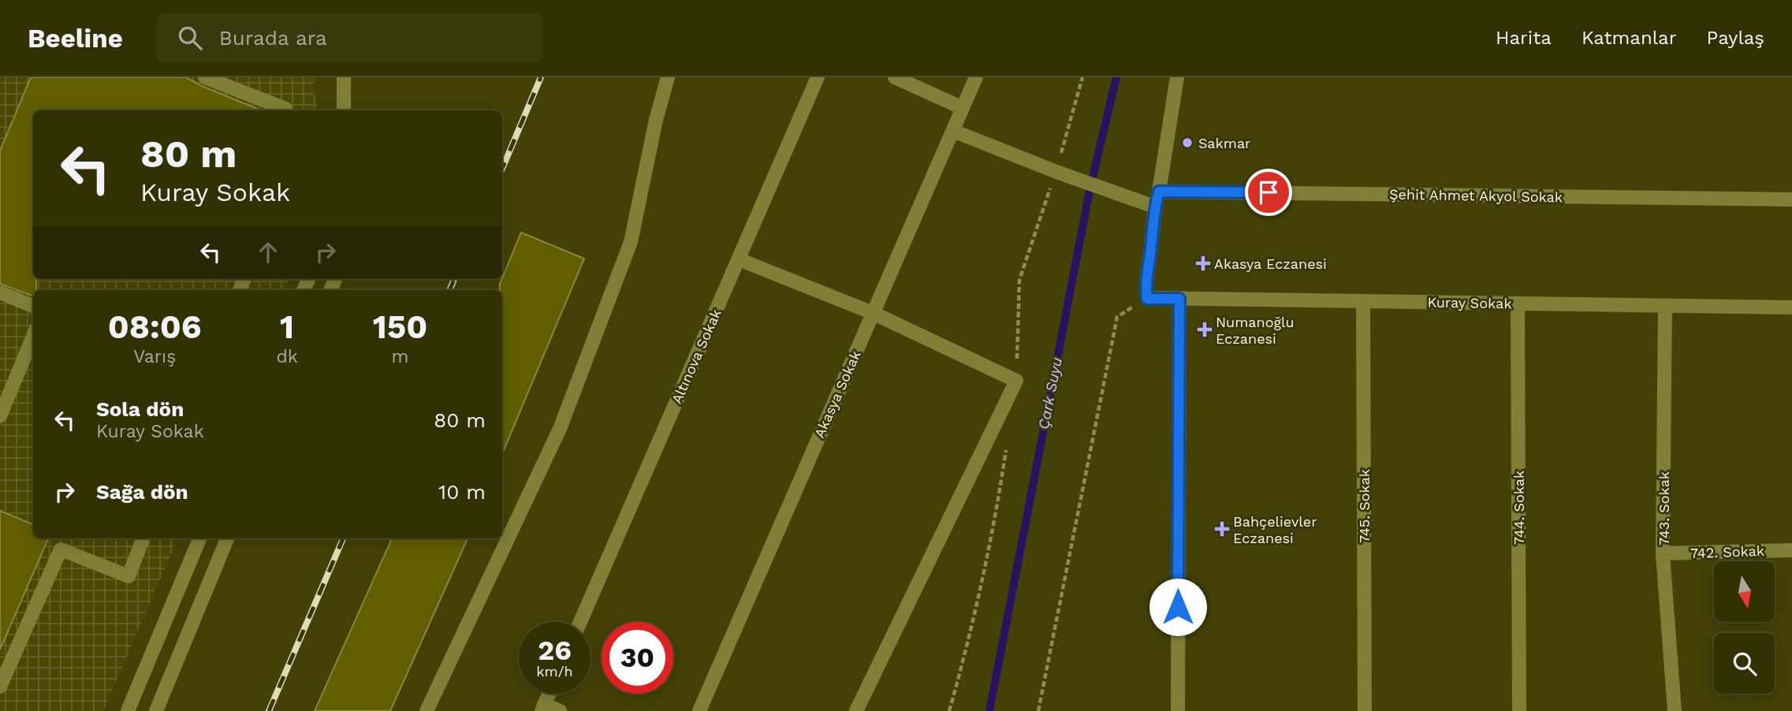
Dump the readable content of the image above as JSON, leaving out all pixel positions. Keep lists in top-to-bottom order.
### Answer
{
  "streets": {
    "street": [
      "Şehit Ahmet Akyol Sokak",
      "Kuray Sokak",
      "Altınova Sokak",
      "Akasya Sokak",
      "745. Sokak",
      "744. Sokak",
      "743. Sokak",
      "742. Sokak"
    ]
  },
  "crossings": [
    ["Kuray Sokak", "745. Sokak"],
    ["Kuray Sokak", "744. Sokak"],
    ["Kuray Sokak", "743. Sokak"],
    ["743. Sokak", "742. Sokak"]
  ],
  "water": ["Çark Suyu"],
  "places": {
    "other": ["Sakmar"],
    "health": ["Akasya Eczanesi", "Numanoğlu Eczanesi", "Bahçelievler Eczanesi"]
  },
  "north": "bottom",
  "page": {
    "header": "Beeline",
    "search": "Burada ara",
    "nav": ["Harita", "Katmanlar", "Paylaş"],
    "turn": ["80 m", "Kuray Sokak"],
    "eta": [
      "08:06",
      "Varış",
      "1",
      "dk",
      "150",
      "m"
    ],
    "list": [
      {
        "name": "Sola dön",
        "note": "Kuray Sokak",
        "value": "80 m"
      },
      {
        "name": "Sağa dön",
        "value": "10 m"
      }
    ],
    "speed": "26 km/h",
    "limit": "30"
  }
}
